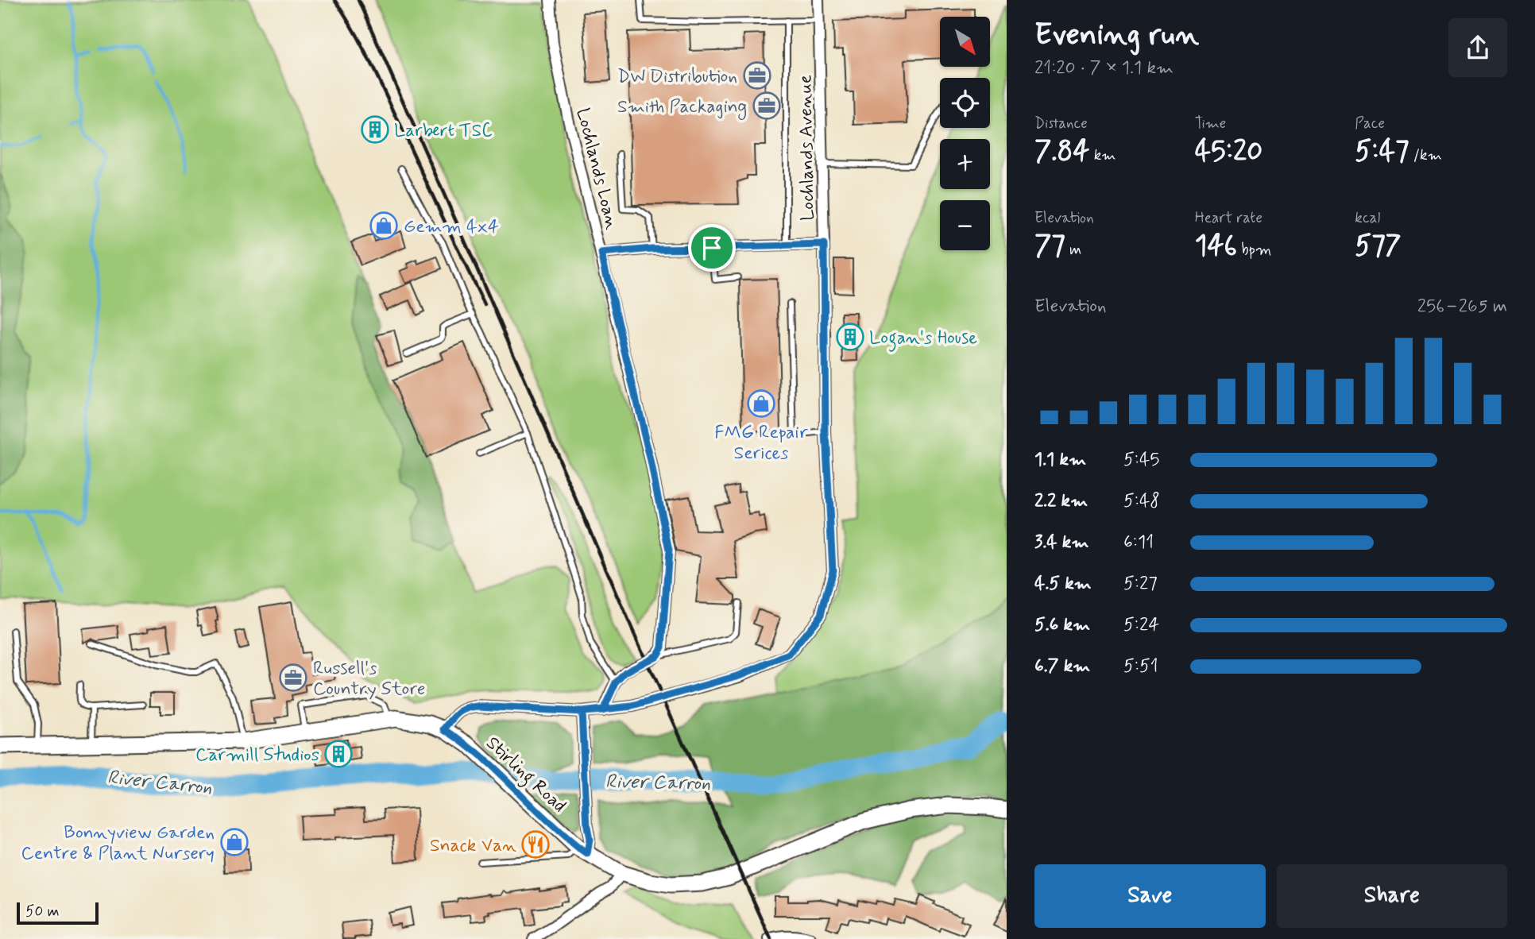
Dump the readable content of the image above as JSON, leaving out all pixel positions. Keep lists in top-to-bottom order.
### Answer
{
  "streets": {
    "main road": ["Stirling Road"],
    "street": ["Lochlands Avenue", "Lochlands Loan"]
  },
  "water": ["River Carron"],
  "places": {
    "office": ["DW Distribution", "Smith Packaging", "Russell's Country Store"],
    "building": ["Larbert TSC", "Logan's House", "Carmill Studios"],
    "shop": ["Gemm 4x4", "FMG Repair Serices", "Bonnyview Garden Centre & Plant Nursery"],
    "restaurant": ["Snack Van"]
  },
  "scale_bar": "50 m",
  "north": "bottom right",
  "page": {
    "heading": ["Evening run", "21:20 · 7 × 1.1 km"],
    "map_buttons": ["+", "−"],
    "stats": [
      ["Distance", "7.84 km"],
      ["Time", "45:20"],
      ["Pace", "5:47 /km"],
      ["Elevation", "77 m"],
      ["Heart rate", "146 bpm"],
      ["kcal", "577"]
    ],
    "chart": ["Elevation", "256–265 m"],
    "list": [
      {
        "name": "1.1 km",
        "note": "5:45"
      },
      {
        "name": "2.2 km",
        "note": "5:48"
      },
      {
        "name": "3.4 km",
        "note": "6:11"
      },
      {
        "name": "4.5 km",
        "note": "5:27"
      },
      {
        "name": "5.6 km",
        "note": "5:24"
      },
      {
        "name": "6.7 km",
        "note": "5:51"
      }
    ],
    "buttons": ["Save", "Share"],
    "scale": "50 m"
  }
}
